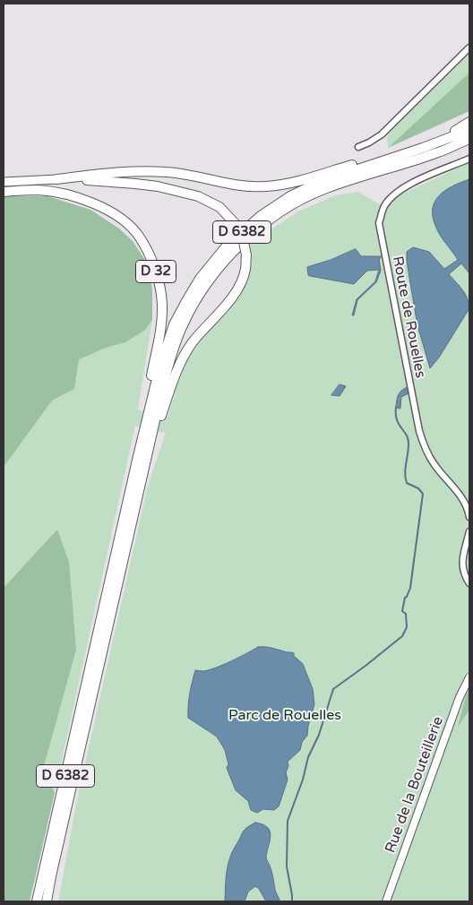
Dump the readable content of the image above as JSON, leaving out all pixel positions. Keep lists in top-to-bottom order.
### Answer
{
  "streets": {
    "highway": ["D 6382", "D 32"],
    "street": ["Route de Rouelles", "Rue de la Bouteillerie"]
  },
  "crossings": [
    ["D 6382", "D 32"]
  ],
  "parks": ["Parc de Rouelles"]
}
